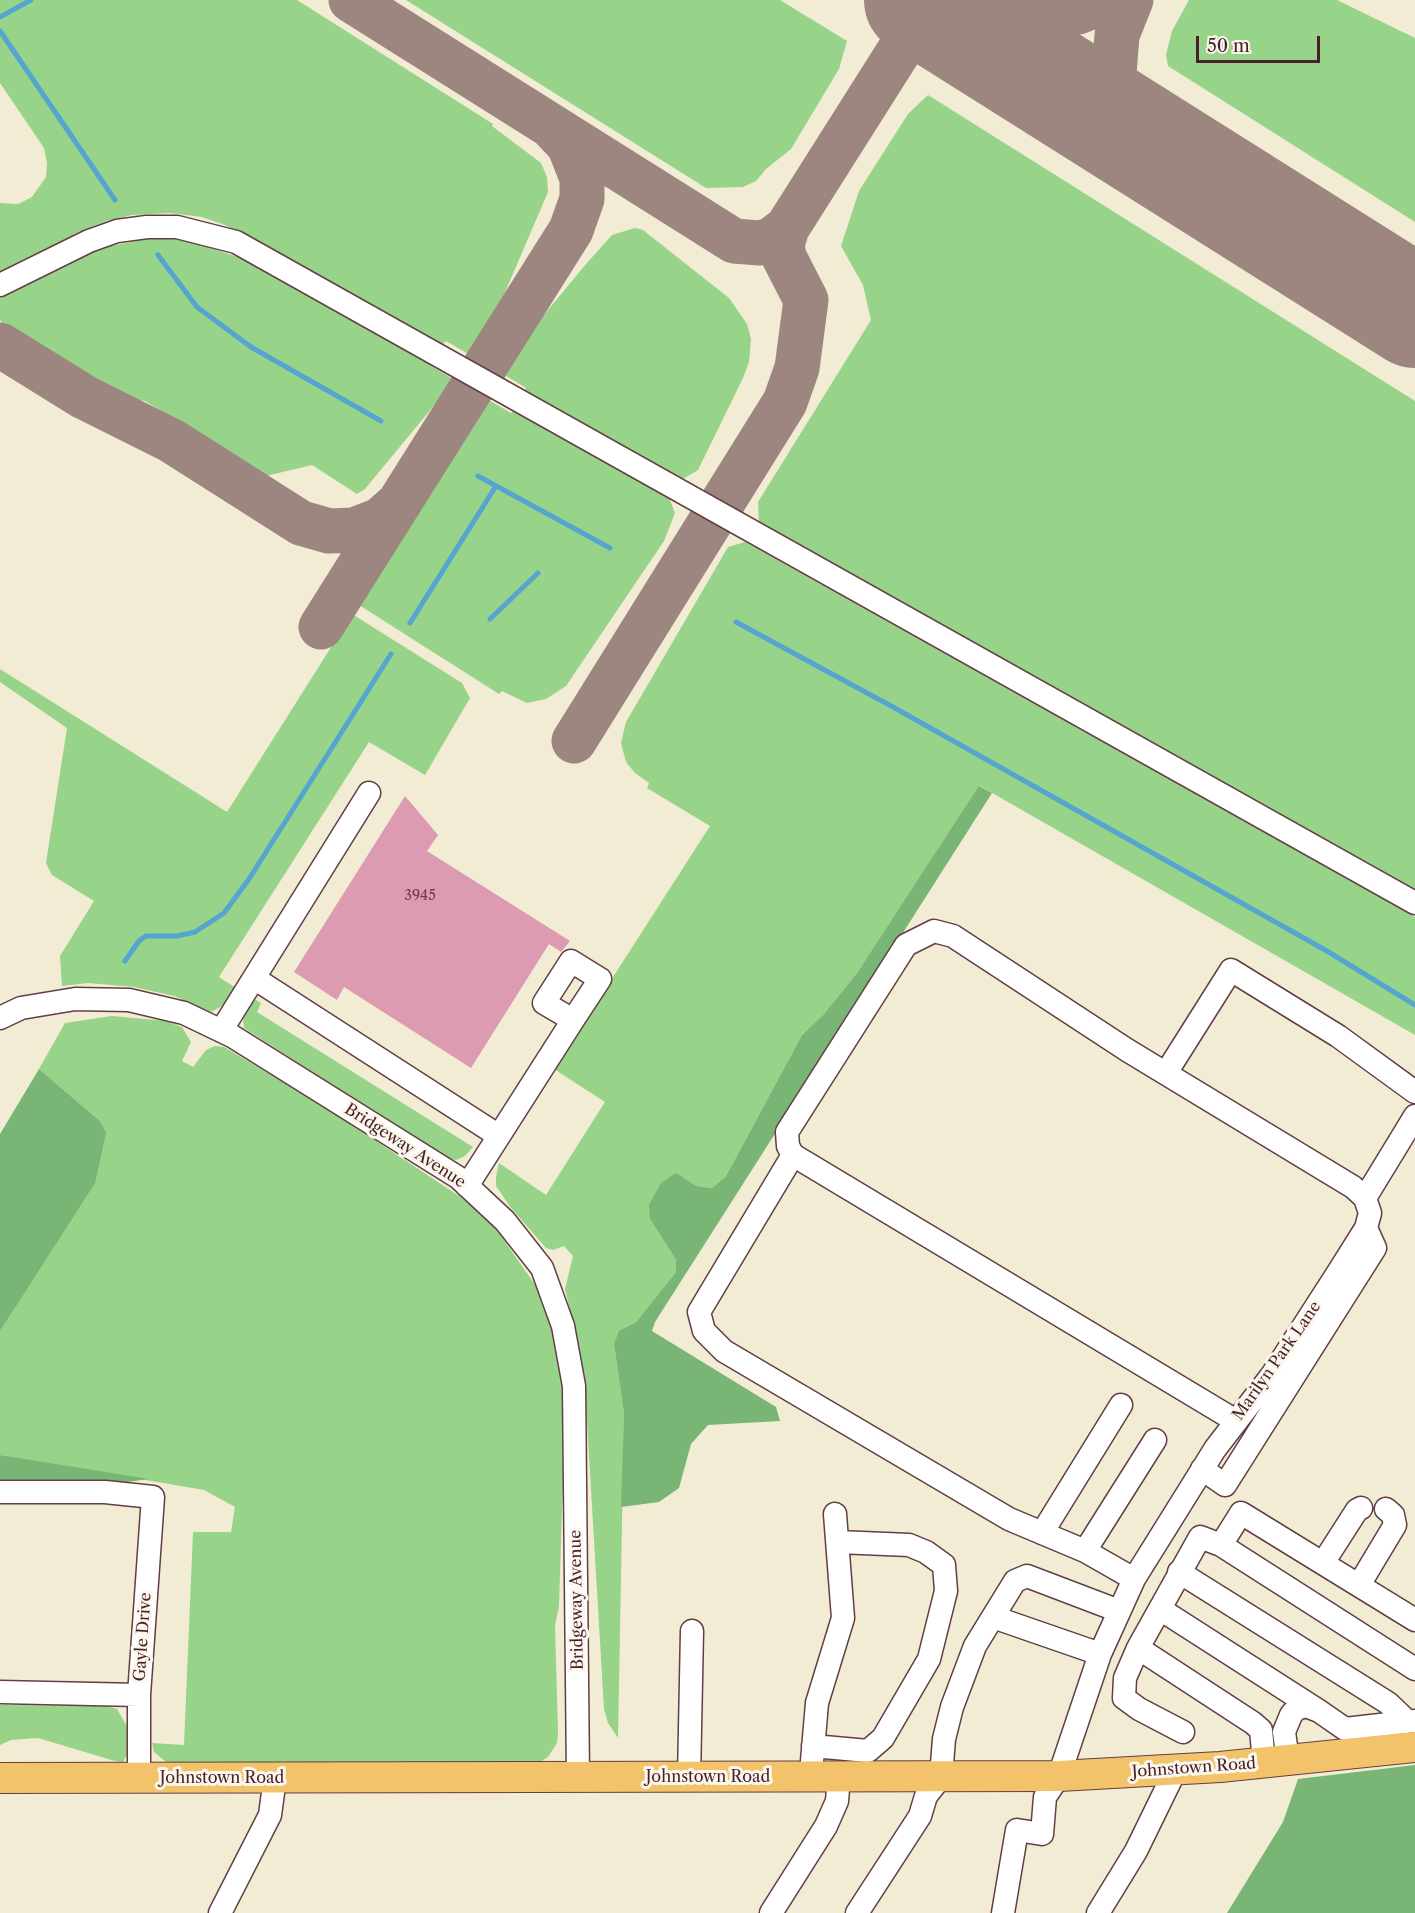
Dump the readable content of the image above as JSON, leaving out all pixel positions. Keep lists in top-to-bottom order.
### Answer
{
  "streets": {
    "main road": ["Johnstown Road"],
    "street": ["Bridgeway Avenue", "Marilyn Park Lane", "Gayle Drive"]
  },
  "crossings": [
    ["Bridgeway Avenue", "Johnstown Road"],
    ["Marilyn Park Lane", "Johnstown Road"],
    ["Gayle Drive", "Johnstown Road"]
  ],
  "house_numbers": ["3945"],
  "scale_bar": "50 m"
}
